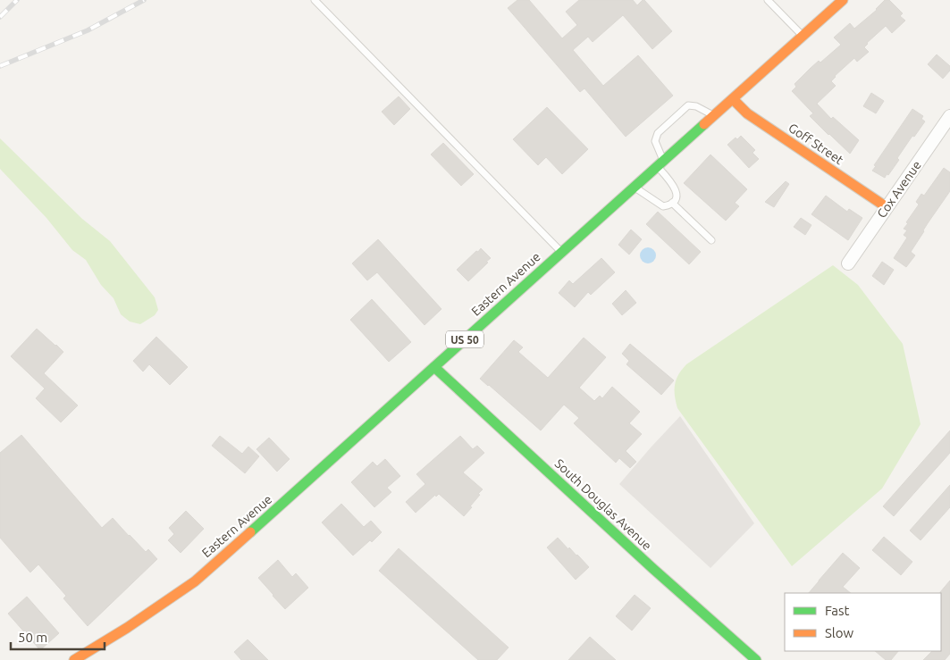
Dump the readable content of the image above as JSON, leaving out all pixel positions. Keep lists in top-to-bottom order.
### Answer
{
  "streets": {
    "main road": [
      "Goff Street",
      "Eastern Avenue",
      "US 50",
      "South Douglas Avenue"
    ],
    "street": ["Cox Avenue"]
  },
  "crossings": [
    ["Goff Street", "Cox Avenue"],
    ["Goff Street", "Eastern Avenue"],
    ["Eastern Avenue", "South Douglas Avenue"]
  ],
  "legend": ["Fast", "Slow"],
  "scale_bar": "50 m"
}
